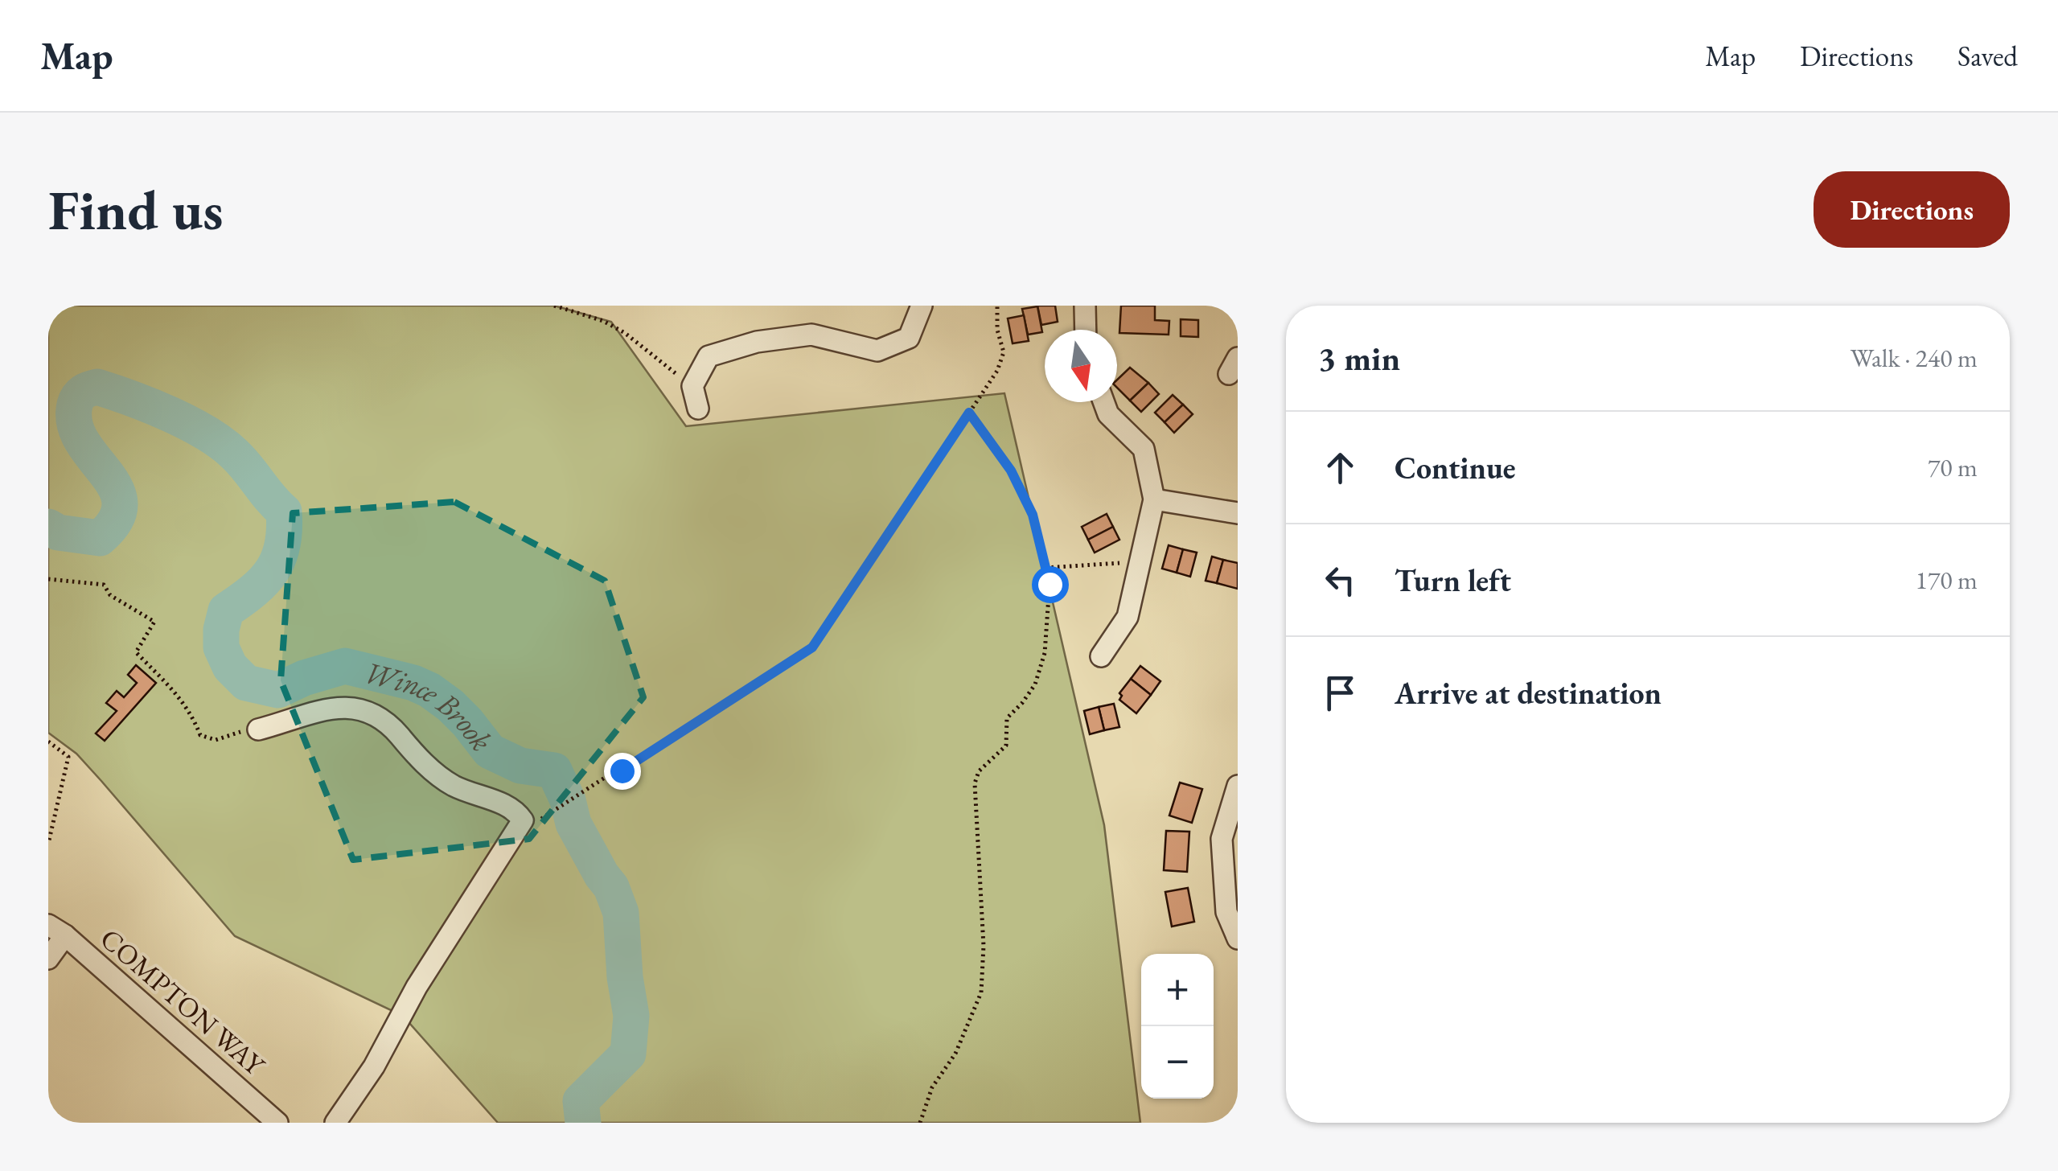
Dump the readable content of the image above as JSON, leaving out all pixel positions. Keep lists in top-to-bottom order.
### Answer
{
  "streets": {
    "street": ["COMPTON WAY"]
  },
  "water": ["Wince Brook"],
  "north": "bottom",
  "page": {
    "header": "Map",
    "nav": ["Map", "Directions", "Saved"],
    "buttons": "Directions",
    "title": "Find us",
    "heading": ["3 min", "Walk · 240 m"],
    "list": [
      ["Continue", "70 m"],
      ["Turn left", "170 m"],
      "Arrive at destination"
    ],
    "map_buttons": ["+", "−"]
  }
}
